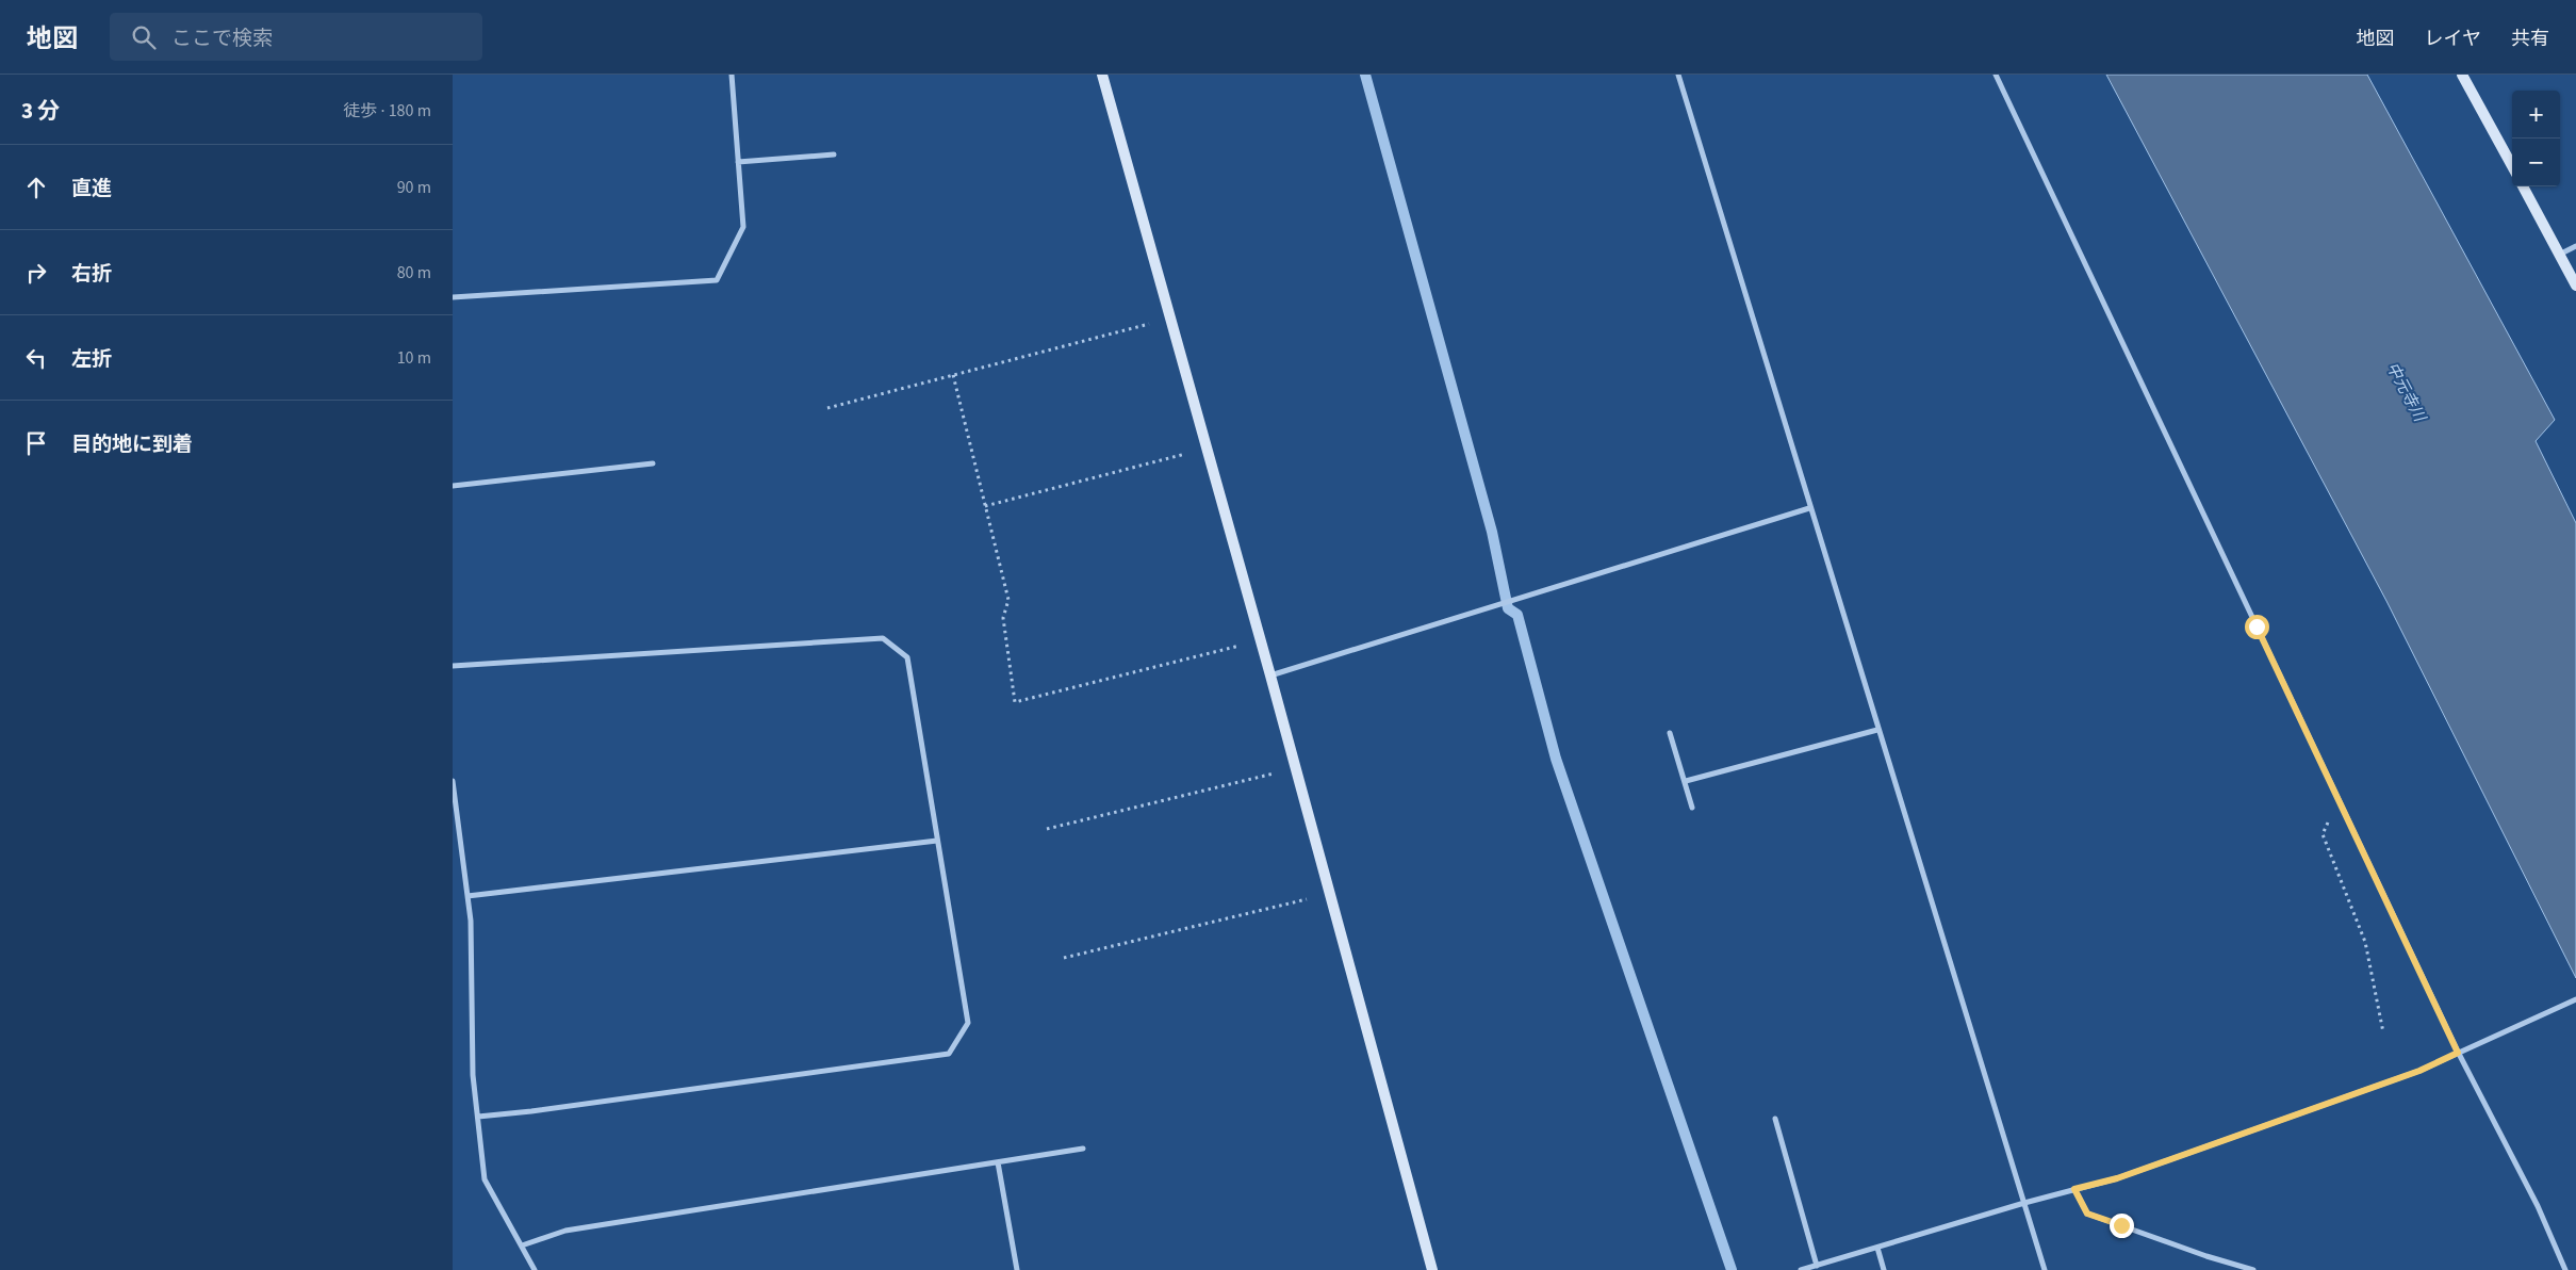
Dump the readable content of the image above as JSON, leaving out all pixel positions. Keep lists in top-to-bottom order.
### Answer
{
  "water": ["中元寺川"],
  "page": {
    "header": "地図",
    "search": "ここで検索",
    "nav": ["地図", "レイヤ", "共有"],
    "heading": ["3 分", "徒歩 · 180 m"],
    "map_buttons": ["+", "−"],
    "list": [
      ["直進", "90 m"],
      ["右折", "80 m"],
      ["左折", "10 m"],
      "目的地に到着"
    ]
  }
}
